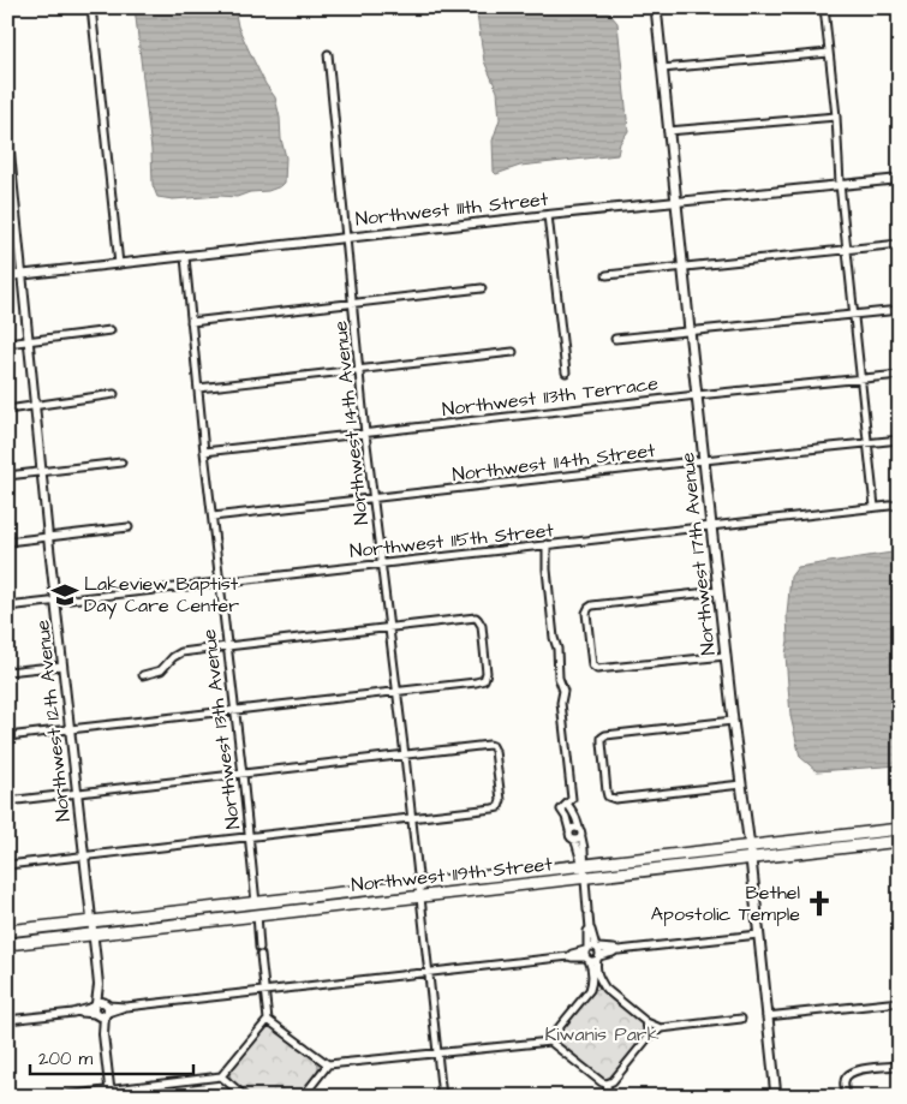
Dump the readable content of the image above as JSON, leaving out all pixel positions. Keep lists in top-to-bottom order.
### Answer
{
  "streets": {
    "highway": ["Northwest 119th Street"],
    "main road": ["Northwest 17th Avenue"],
    "street": [
      "Northwest 111th Street",
      "Northwest 113th Terrace",
      "Northwest 14th Avenue",
      "Northwest 114th Street",
      "Northwest 115th Street",
      "Northwest 12th Avenue",
      "Northwest 13th Avenue"
    ]
  },
  "crossings": [
    ["Northwest 111th Street", "Northwest 14th Avenue"],
    ["Northwest 111th Street", "Northwest 17th Avenue"],
    ["Northwest 111th Street", "Northwest 12th Avenue"],
    ["Northwest 111th Street", "Northwest 13th Avenue"],
    ["Northwest 113th Terrace", "Northwest 14th Avenue"],
    ["Northwest 113th Terrace", "Northwest 17th Avenue"],
    ["Northwest 113th Terrace", "Northwest 13th Avenue"],
    ["Northwest 14th Avenue", "Northwest 114th Street"],
    ["Northwest 14th Avenue", "Northwest 115th Street"],
    ["Northwest 14th Avenue", "Northwest 119th Street"],
    ["Northwest 114th Street", "Northwest 17th Avenue"],
    ["Northwest 114th Street", "Northwest 13th Avenue"],
    ["Northwest 115th Street", "Northwest 17th Avenue"],
    ["Northwest 115th Street", "Northwest 12th Avenue"],
    ["Northwest 115th Street", "Northwest 13th Avenue"],
    ["Northwest 17th Avenue", "Northwest 119th Street"],
    ["Northwest 12th Avenue", "Northwest 119th Street"],
    ["Northwest 13th Avenue", "Northwest 119th Street"]
  ],
  "parks": ["Kiwanis Park"],
  "places": {
    "school or university": ["Lakeview Baptist Day Care Center"],
    "church": ["Bethel Apostolic Temple"]
  },
  "scale_bar": "200 m"
}
